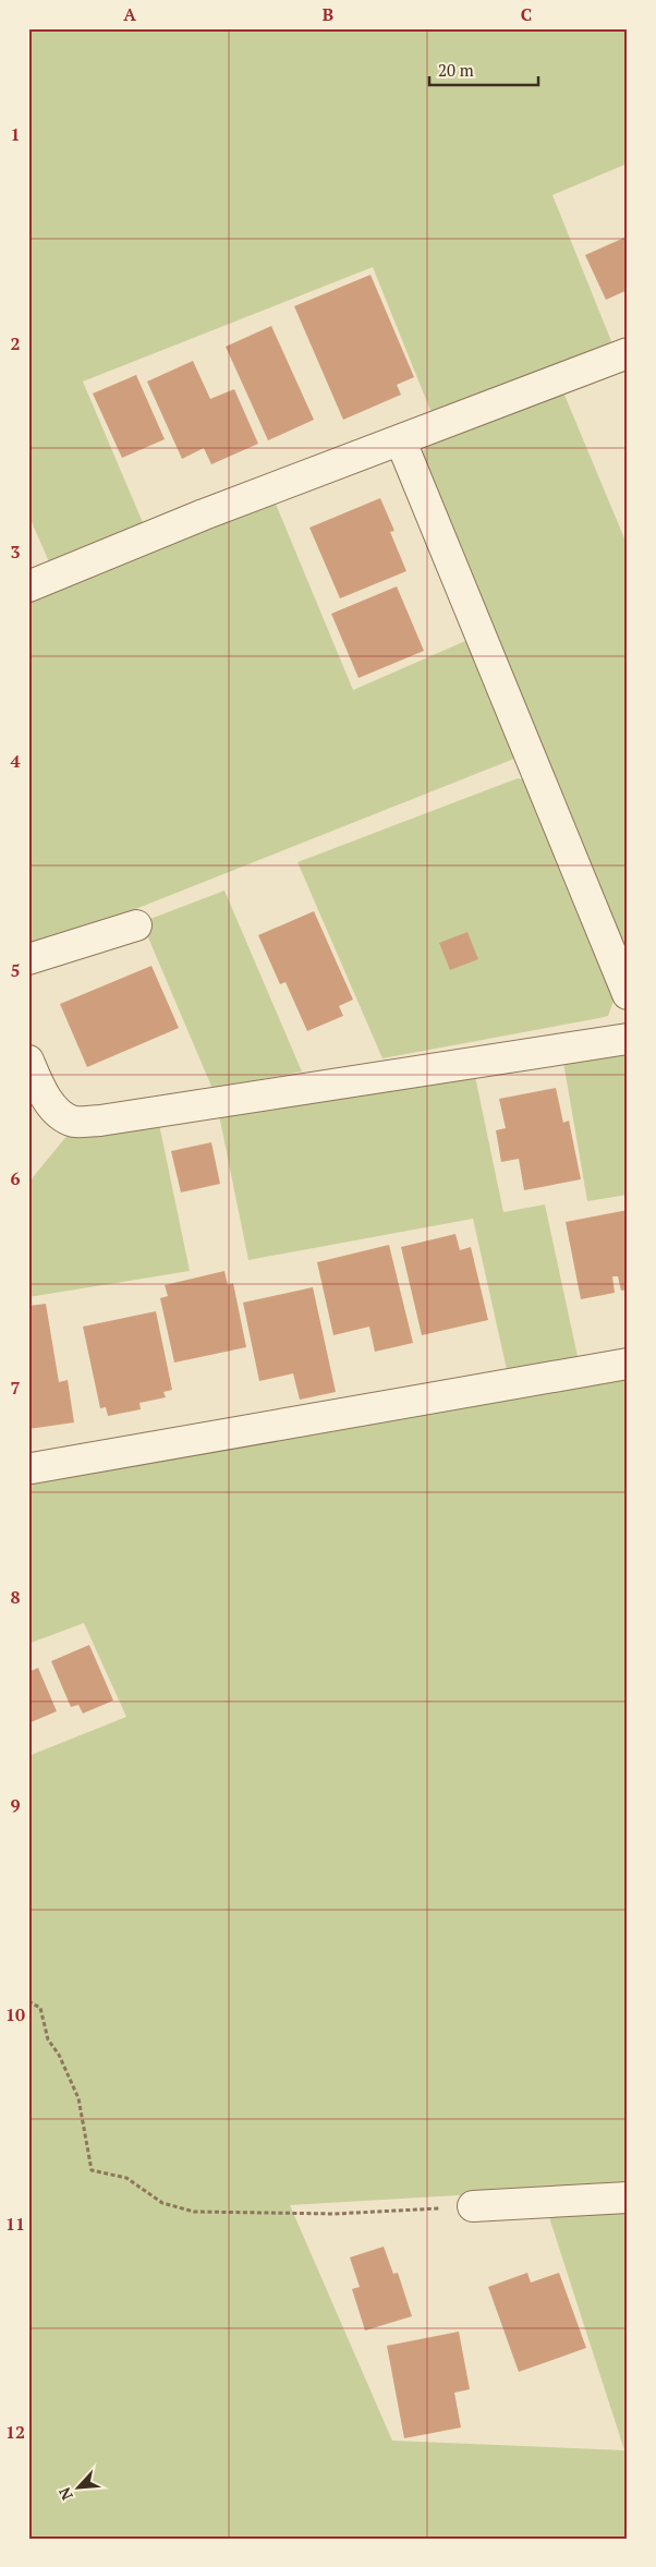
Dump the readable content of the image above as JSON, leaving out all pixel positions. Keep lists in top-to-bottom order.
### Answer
{
  "scale_bar": "20 m",
  "north": "bottom left",
  "grid": {
    "columns": ["A", "B", "C"],
    "rows": [
      "1",
      "2",
      "3",
      "4",
      "5",
      "6",
      "7",
      "8",
      "9",
      "10",
      "11",
      "12"
    ]
  }
}
